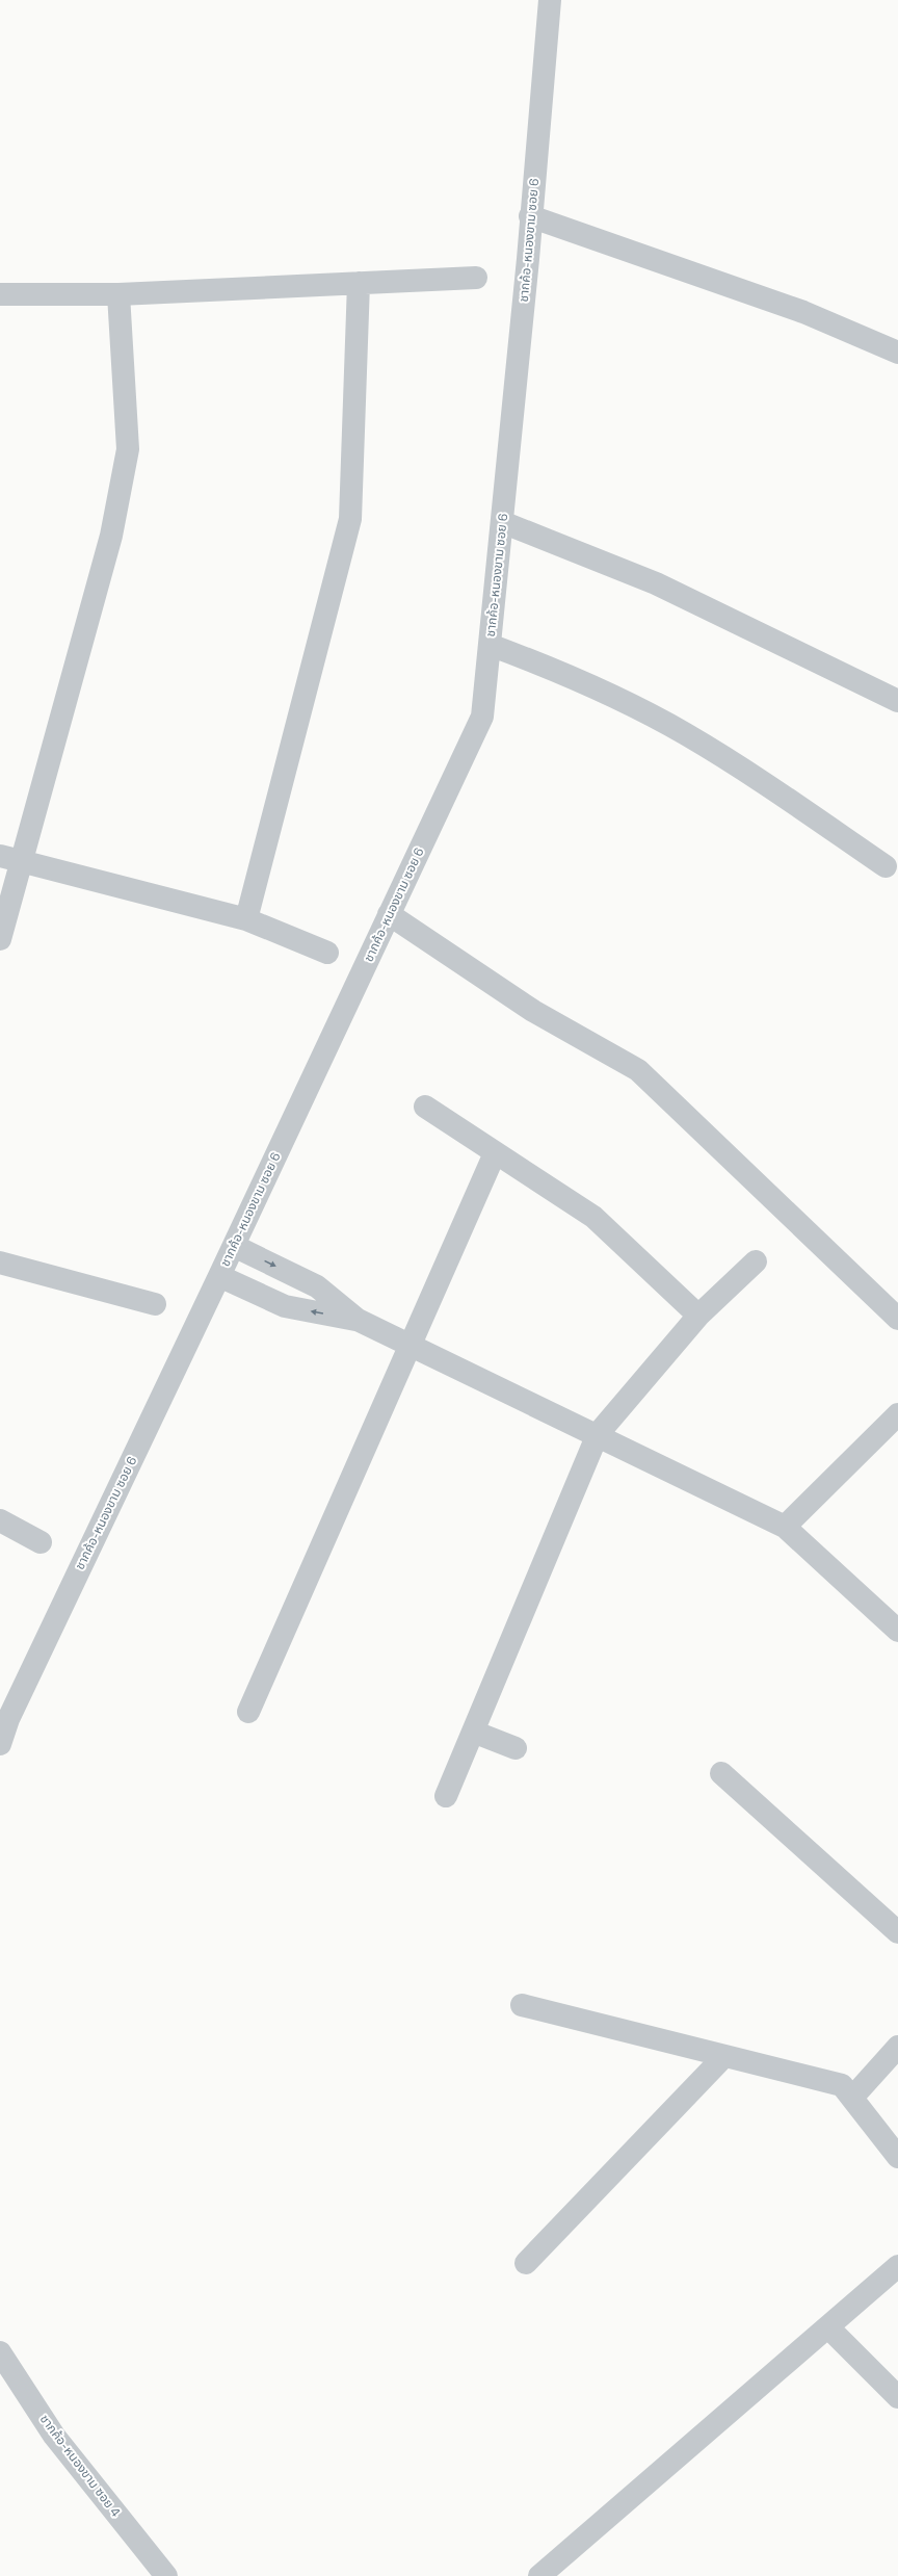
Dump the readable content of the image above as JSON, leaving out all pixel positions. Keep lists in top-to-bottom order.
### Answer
{
  "streets": {
    "street": ["ชากค้อ-หนองขาม ซอย 6", "ชากค้อ-หนองขาม ซอย 4"]
  }
}
